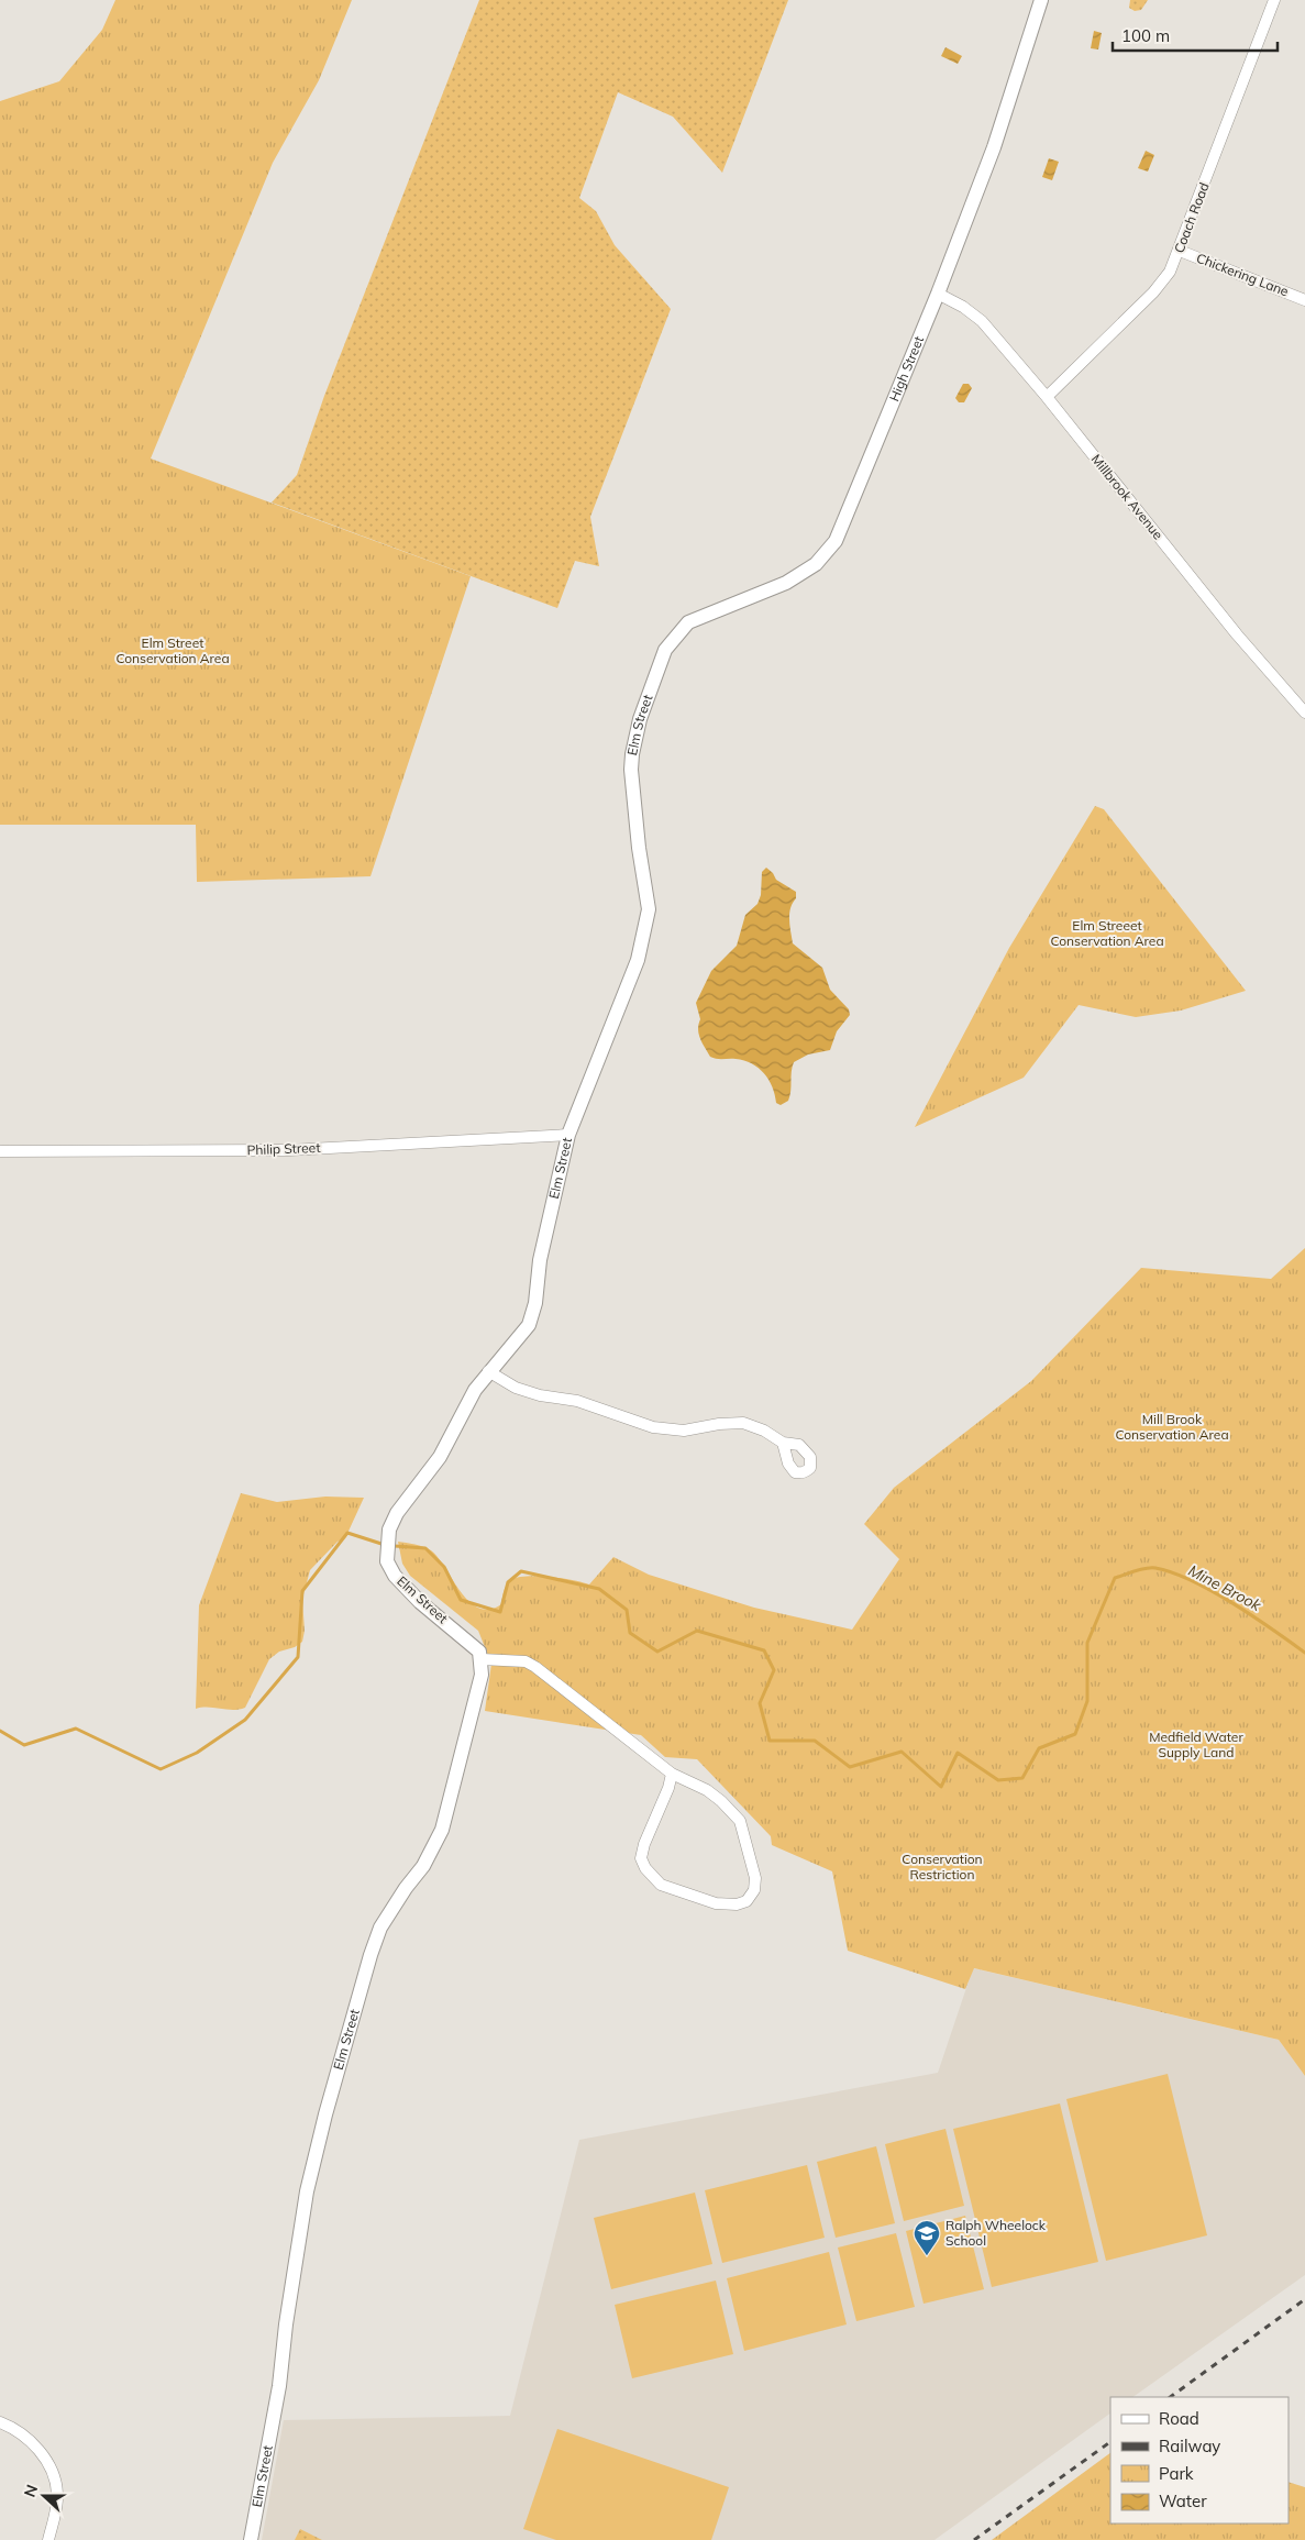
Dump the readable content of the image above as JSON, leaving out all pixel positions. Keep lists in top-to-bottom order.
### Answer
{
  "streets": {
    "street": [
      "Coach Road",
      "Chickering Lane",
      "High Street",
      "Millbrook Avenue",
      "Elm Street",
      "Philip Street"
    ]
  },
  "crossings": [
    ["Coach Road", "Chickering Lane"],
    ["Coach Road", "Millbrook Avenue"],
    ["High Street", "Millbrook Avenue"],
    ["High Street", "Elm Street"],
    ["Elm Street", "Philip Street"]
  ],
  "water": ["Mine Brook"],
  "parks": [
    "Elm Street Conservation Area",
    "Elm Streeet Conservation Area",
    "Mill Brook Conservation Area",
    "Medfield Water Supply Land",
    "Conservation Restriction"
  ],
  "places": {
    "school or university": ["Ralph Wheelock School"]
  },
  "legend": [
    "Road",
    "Railway",
    "Park",
    "Water"
  ],
  "scale_bar": "100 m",
  "north": "left"
}
